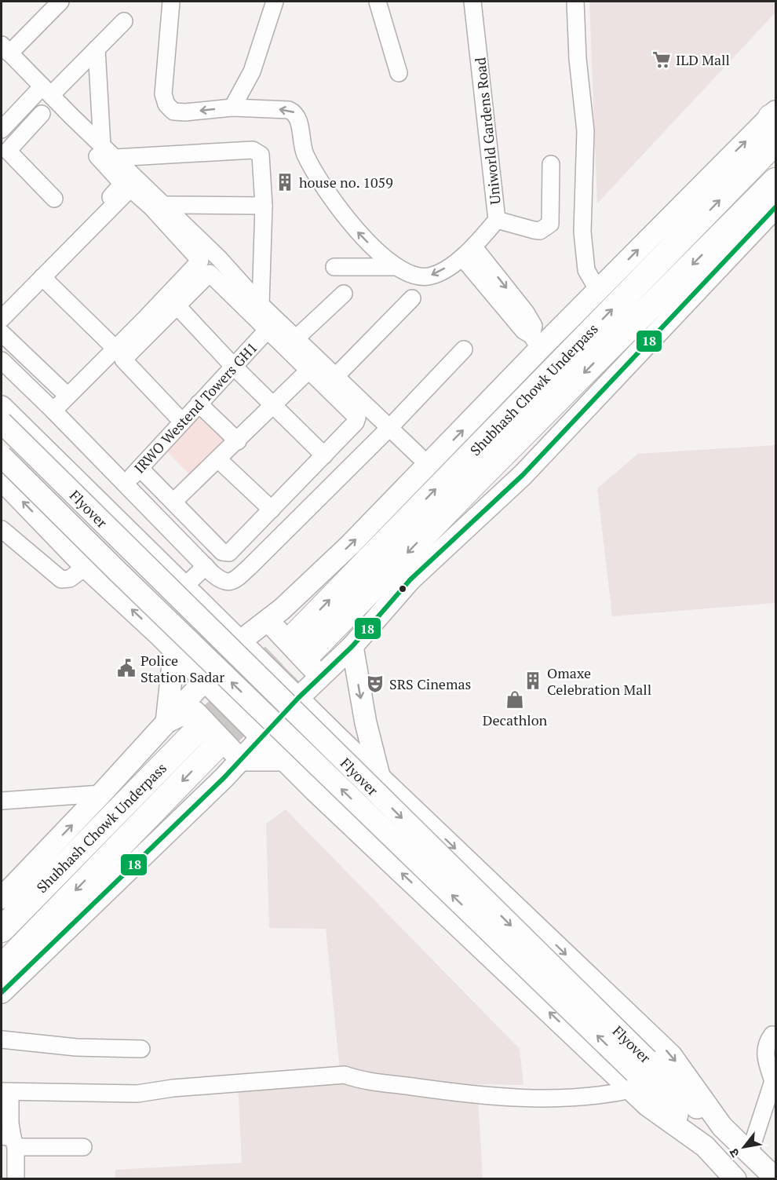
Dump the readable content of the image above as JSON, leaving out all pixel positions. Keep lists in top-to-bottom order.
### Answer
{
  "streets": {
    "highway": ["Shubhash Chowk Underpass"],
    "main road": ["Flyover"],
    "street": ["Uniworld Gardens Road", "IRWO Westend Towers GH1"]
  },
  "places": {
    "supermarket": ["ILD Mall"],
    "building": ["house no. 1059", "Omaxe Celebration Mall"],
    "public building": ["Police Station Sadar"],
    "theatre": ["SRS Cinemas"],
    "shop": ["Decathlon"]
  },
  "lines": ["transit line 18"],
  "north": "bottom left"
}
